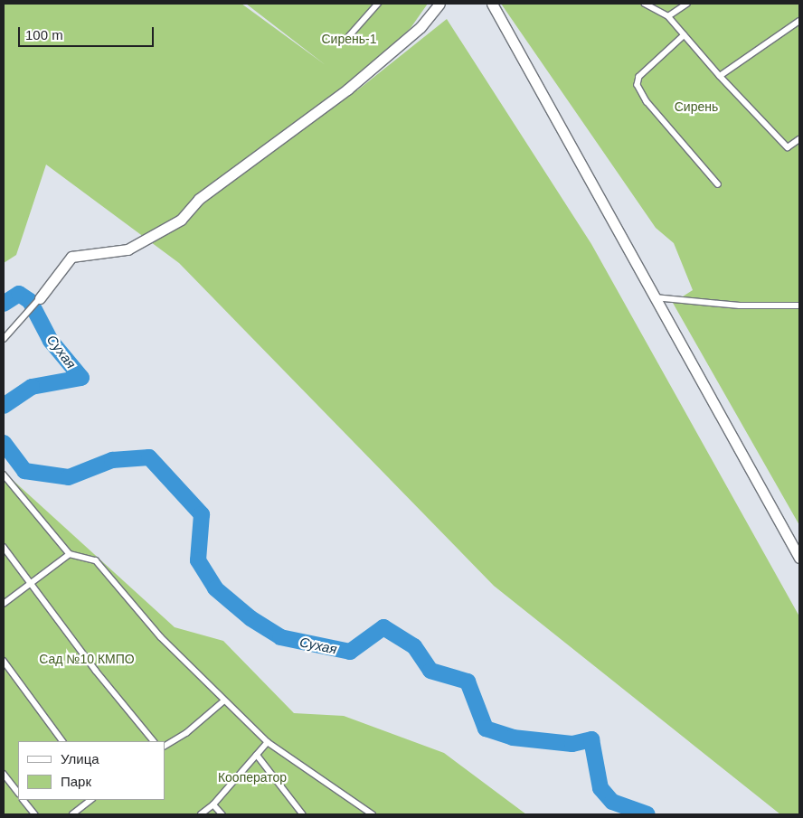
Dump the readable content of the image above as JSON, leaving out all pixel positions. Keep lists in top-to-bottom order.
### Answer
{
  "water": ["Сухая"],
  "parks": [
    "Сирень-1",
    "Сирень",
    "Сад №10 КМПО",
    "Кооператор"
  ],
  "legend": ["Улица", "Парк"],
  "scale_bar": "100 m"
}
